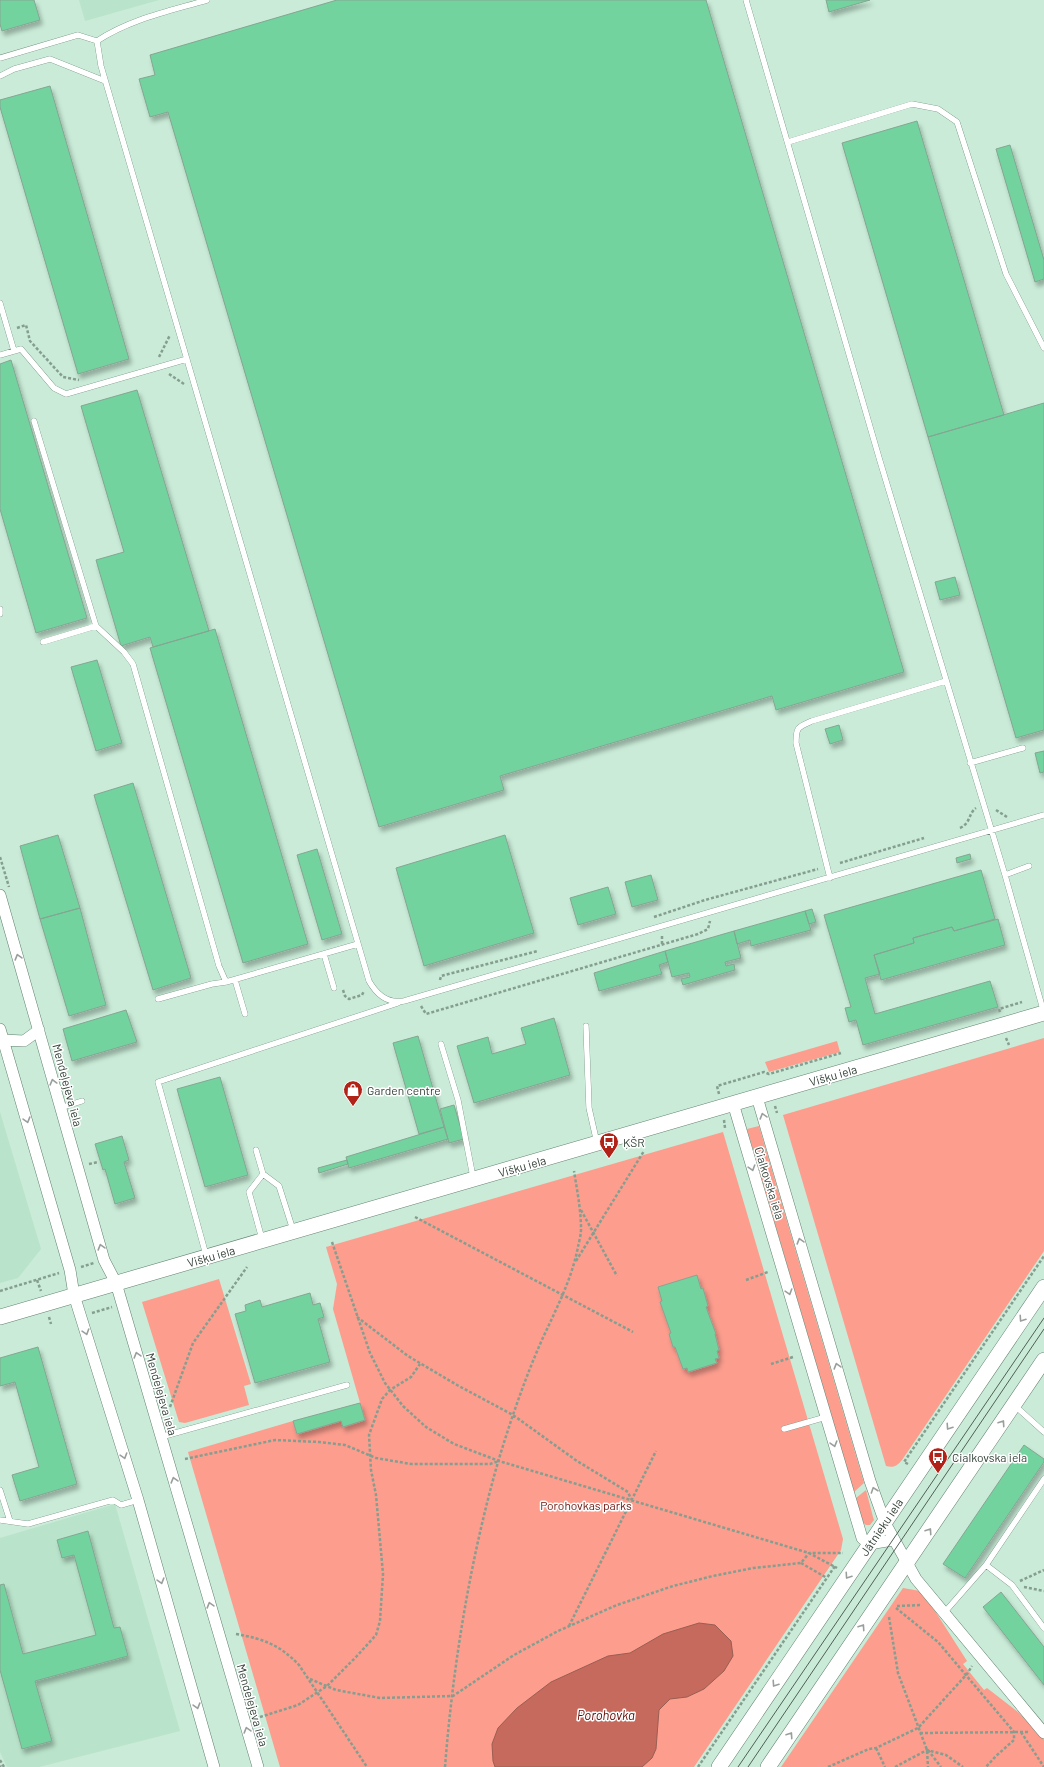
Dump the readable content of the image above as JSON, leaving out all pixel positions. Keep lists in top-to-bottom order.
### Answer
{
  "streets": {
    "street": [
      "Višķu iela",
      "Mendeļejeva iela",
      "Cialkovska iela",
      "Jātnieku iela"
    ]
  },
  "crossings": [
    ["Višķu iela", "Mendeļejeva iela"],
    ["Višķu iela", "Cialkovska iela"],
    ["Cialkovska iela", "Jātnieku iela"]
  ],
  "water": ["Porohovka"],
  "parks": ["Porohovkas parks"],
  "places": {
    "shop": ["Garden centre"],
    "bus stop": ["ĶŠR", "Cialkovska iela"]
  }
}
